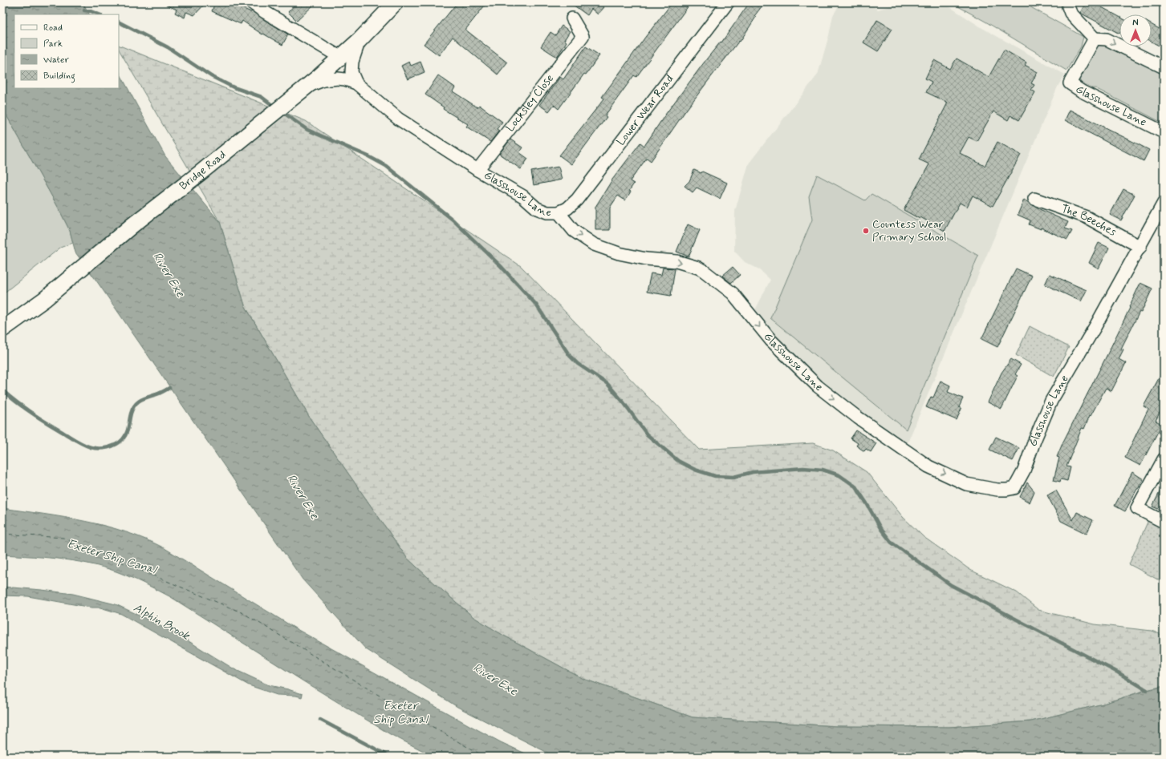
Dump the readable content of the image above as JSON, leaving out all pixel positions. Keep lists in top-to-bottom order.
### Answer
{
  "streets": {
    "main road": ["Bridge Road"],
    "street": [
      "Locksley Close",
      "Glasshouse Lane",
      "Lower Wear Road",
      "The Beeches"
    ]
  },
  "crossings": [
    ["Locksley Close", "Glasshouse Lane"],
    ["Glasshouse Lane", "Lower Wear Road"],
    ["Glasshouse Lane", "Bridge Road"],
    ["Glasshouse Lane", "The Beeches"]
  ],
  "water": ["River Exe", "Exeter Ship Canal", "Alphin Brook"],
  "places": ["Countess Wear Primary School"],
  "legend": [
    "Road",
    "Park",
    "Water",
    "Building"
  ],
  "north": "top"
}
